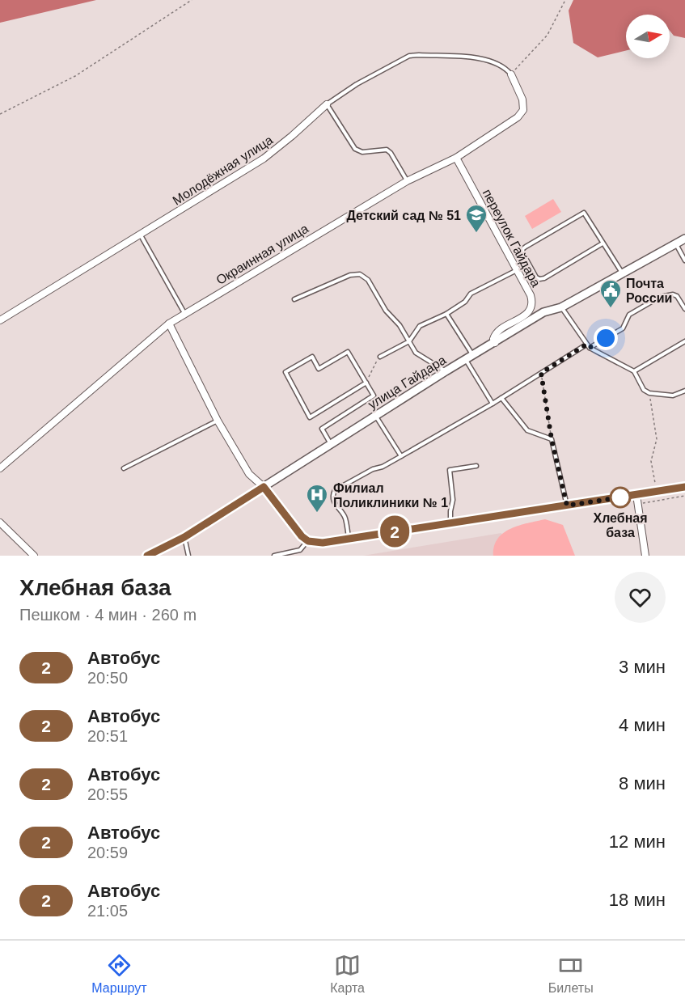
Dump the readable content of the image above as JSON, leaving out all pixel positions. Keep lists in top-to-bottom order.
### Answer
{
  "streets": {
    "street": [
      "Молодёжная улица",
      "переулок Гайдара",
      "Окраинная улица",
      "улица Гайдара"
    ]
  },
  "crossings": [
    ["Молодёжная улица", "Окраинная улица"],
    ["переулок Гайдара", "Окраинная улица"],
    ["переулок Гайдара", "улица Гайдара"]
  ],
  "places": {
    "school or university": ["Детский сад № 51"],
    "public building": ["Почта России"],
    "other": ["Хлебная база"],
    "hospital": ["Филиал Поликлиники № 1"]
  },
  "lines": ["bus line 2"],
  "north": "right",
  "page": {
    "on_map": "2",
    "heading": ["Хлебная база", "Пешком · 4 мин · 260 m"],
    "list": [
      {
        "mark": "2",
        "name": "Автобус",
        "note": "20:50",
        "value": "3 мин"
      },
      {
        "mark": "2",
        "name": "Автобус",
        "note": "20:51",
        "value": "4 мин"
      },
      {
        "mark": "2",
        "name": "Автобус",
        "note": "20:55",
        "value": "8 мин"
      },
      {
        "mark": "2",
        "name": "Автобус",
        "note": "20:59",
        "value": "12 мин"
      },
      {
        "mark": "2",
        "name": "Автобус",
        "note": "21:05",
        "value": "18 мин"
      }
    ],
    "tabs": ["Маршрут", "Карта", "Билеты"]
  }
}
